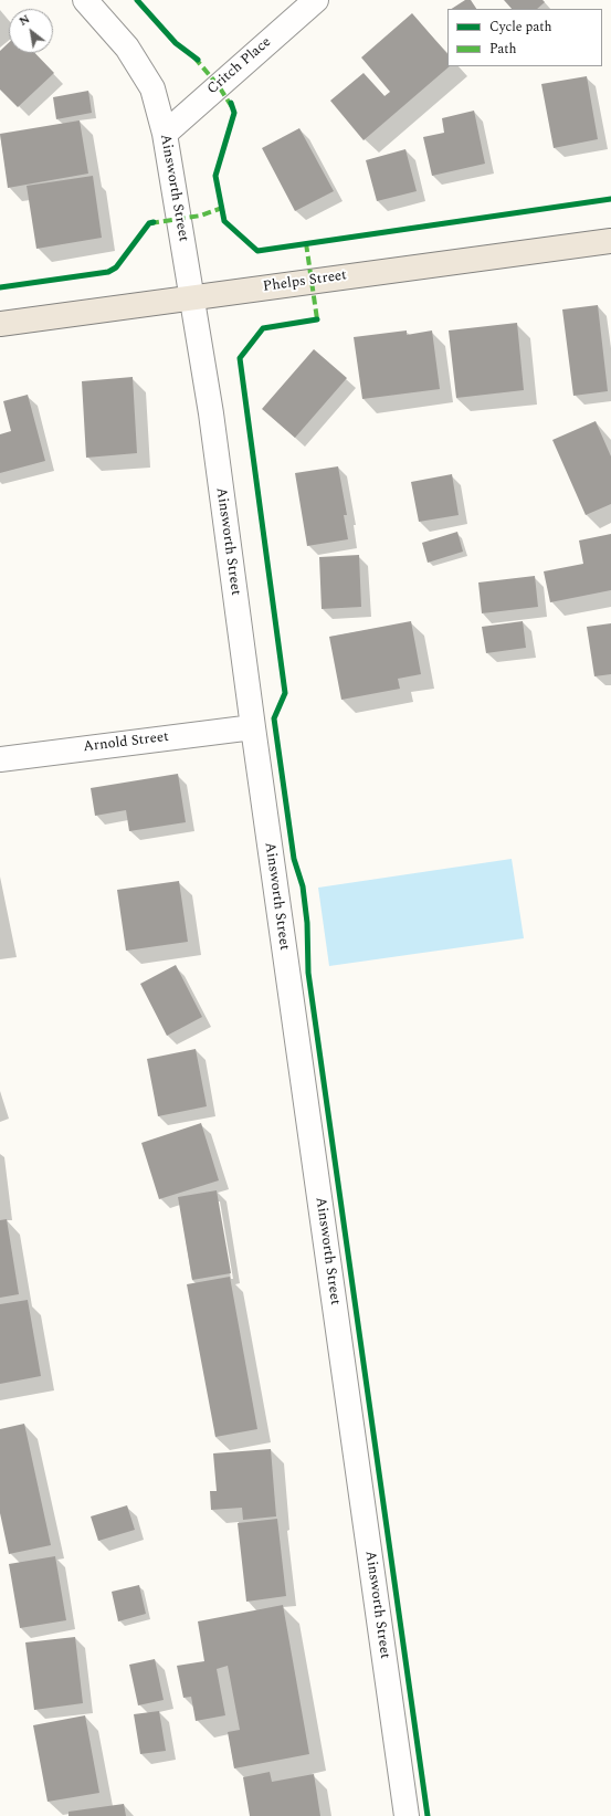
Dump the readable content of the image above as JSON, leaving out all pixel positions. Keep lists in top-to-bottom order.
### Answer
{
  "streets": {
    "main road": ["Phelps Street"],
    "street": ["Critch Place", "Ainsworth Street", "Arnold Street"]
  },
  "crossings": [
    ["Critch Place", "Ainsworth Street"],
    ["Ainsworth Street", "Phelps Street"],
    ["Ainsworth Street", "Arnold Street"]
  ],
  "legend": ["Cycle path", "Path"],
  "north": "top left"
}
